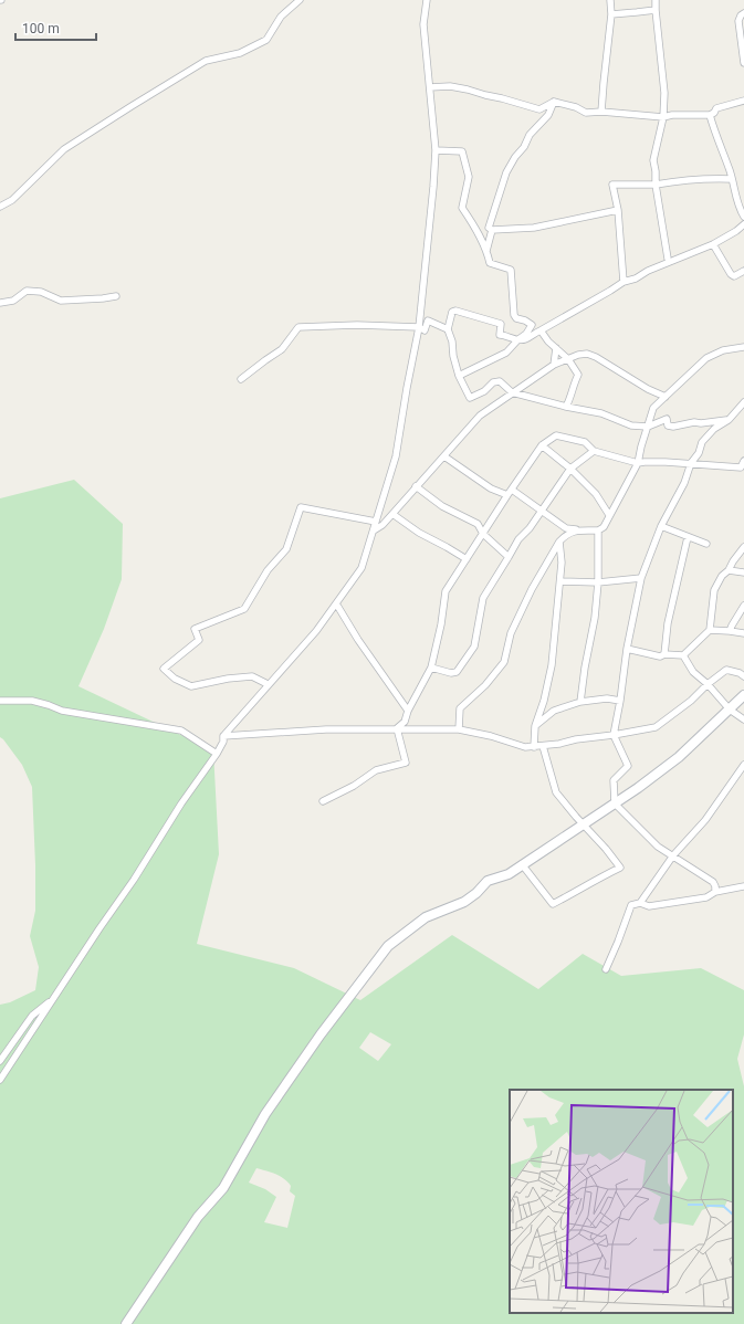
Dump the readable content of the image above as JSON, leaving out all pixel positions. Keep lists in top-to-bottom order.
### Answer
{
  "scale_bar": "100 m"
}
